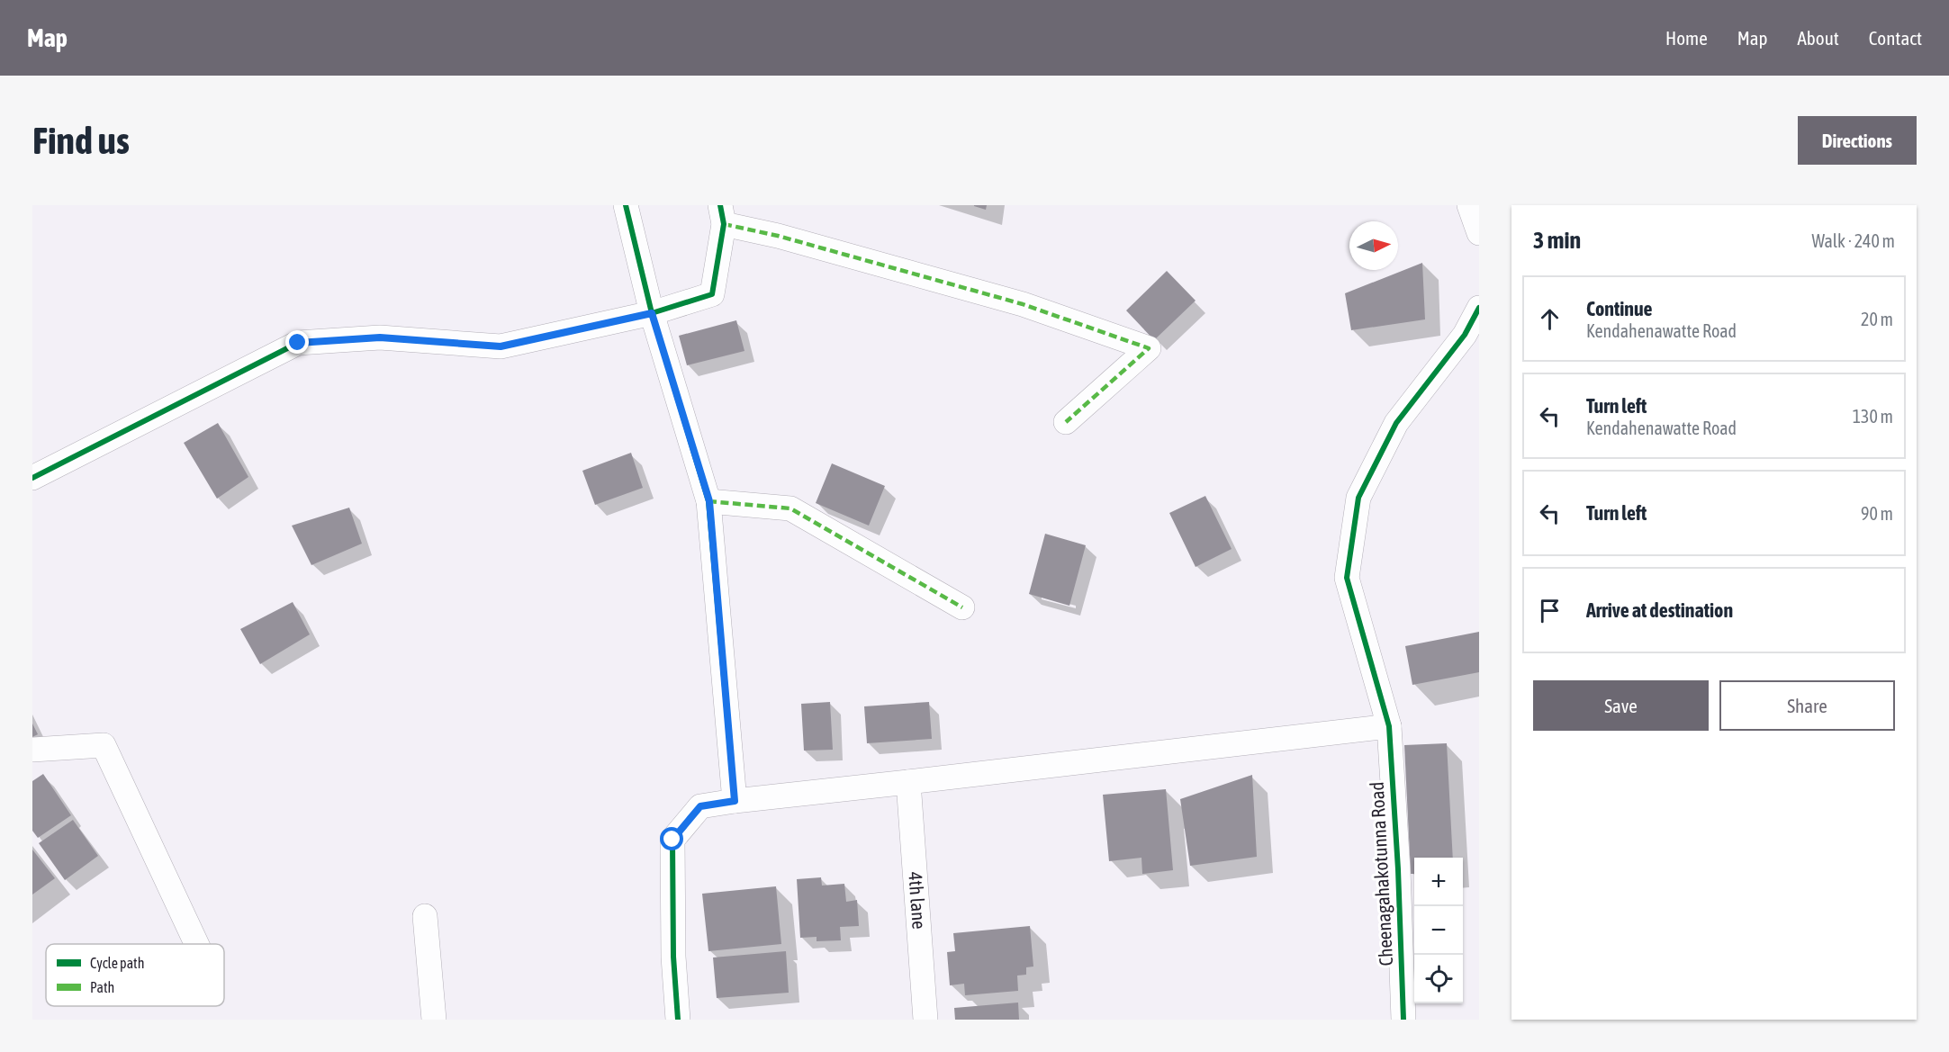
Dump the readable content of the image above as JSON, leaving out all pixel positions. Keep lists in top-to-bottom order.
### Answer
{
  "streets": {
    "street": ["Cheenagahakotunna Road", "4th lane"]
  },
  "legend": ["Cycle path", "Path"],
  "north": "right",
  "page": {
    "header": "Map",
    "nav": [
      "Home",
      "Map",
      "About",
      "Contact"
    ],
    "buttons": [
      "Directions",
      ["Save", "Share"]
    ],
    "title": "Find us",
    "heading": ["3 min", "Walk · 240 m"],
    "list": [
      ["Continue", "Kendahenawatte Road", "20 m"],
      ["Turn left", "Kendahenawatte Road", "130 m"],
      ["Turn left", "90 m"],
      "Arrive at destination"
    ],
    "map_buttons": ["+", "−"]
  }
}
